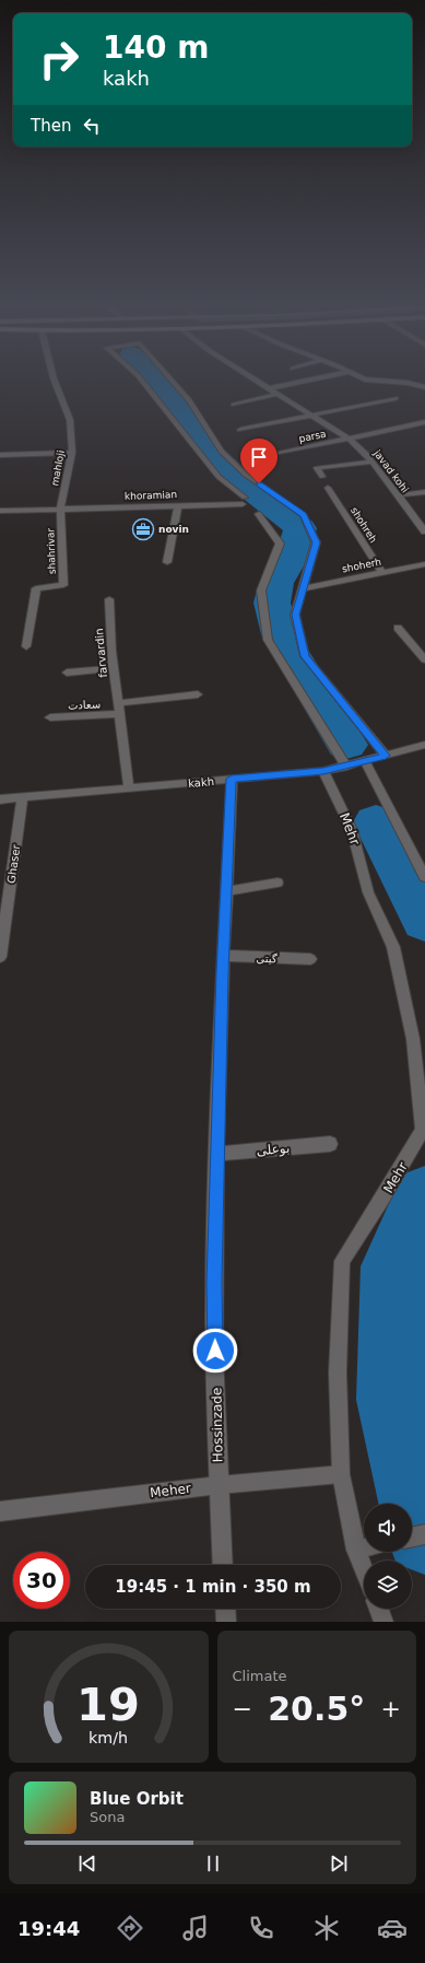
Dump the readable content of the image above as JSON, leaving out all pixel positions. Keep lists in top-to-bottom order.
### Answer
{
  "streets": {
    "street": [
      "parsa",
      "mahloji",
      "javad kohi",
      "khoramian",
      "shohreh",
      "shahrivar",
      "shoherh",
      "farvardin",
      "سعادت",
      "kakh",
      "Mehr",
      "Ghaser",
      "گیتی",
      "بوعلی",
      "Hossinzade",
      "Meher"
    ]
  },
  "crossings": [
    ["parsa", "javad kohi"],
    ["mahloji", "khoramian"],
    ["mahloji", "shahrivar"],
    ["khoramian", "shahrivar"],
    ["khoramian", "shoherh"],
    ["shohreh", "shoherh"],
    ["farvardin", "سعادت"],
    ["farvardin", "kakh"],
    ["kakh", "Mehr"],
    ["kakh", "Ghaser"],
    ["kakh", "Hossinzade"],
    ["Mehr", "Meher"],
    ["گیتی", "Hossinzade"],
    ["بوعلی", "Hossinzade"],
    ["Hossinzade", "Meher"]
  ],
  "places": {
    "office": ["novin"]
  },
  "page": {
    "turn": ["140 m", "kakh"],
    "then": "Then",
    "limit": "30",
    "trip": "19:45 · 1 min · 350 m",
    "tile": "Climate",
    "heat": ["−", "20.5°", "+"],
    "song": ["Blue Orbit", "Sona"],
    "tabs": "19:44",
    "gauge": ["19", "km/h"]
  }
}
